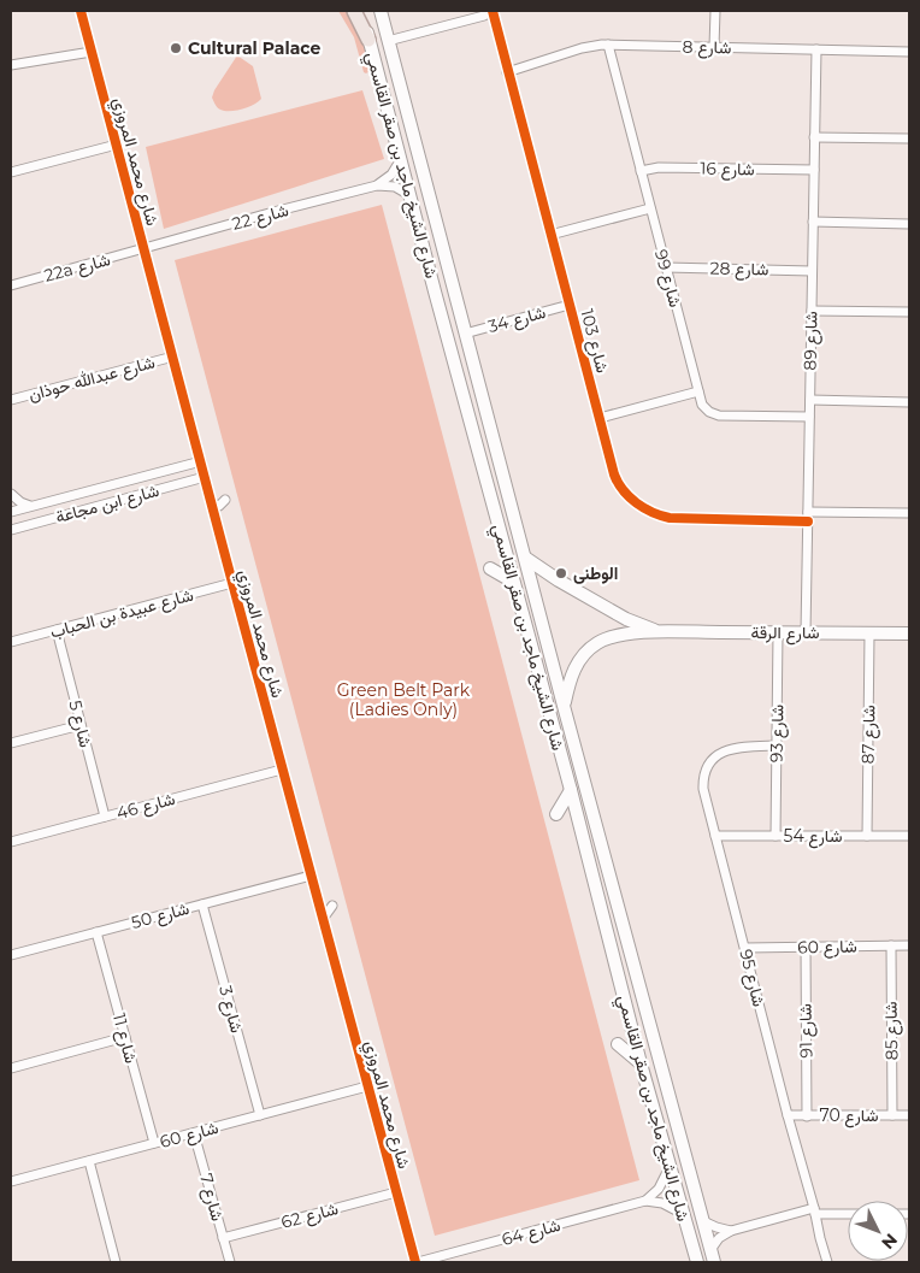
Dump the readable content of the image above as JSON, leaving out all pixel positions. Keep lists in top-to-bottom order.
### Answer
{
  "streets": {
    "main road": ["شارع الشيخ ماجد بن صقر القاسمي", "شارع الرقة"],
    "street": [
      "شارع 8",
      "شارع محمد المروزي",
      "شارع 16",
      "شارع 22",
      "22a شارع",
      "شارع 28",
      "شارع 99",
      "شارع 34",
      "شارع 103",
      "شارع 89",
      "شارع عبدالله حوذان",
      "شارع ابن مجاعة",
      "شارع عبيدة بن الحباب",
      "شارع 5",
      "شارع 93",
      "شارع 87",
      "شارع 46",
      "شارع 54",
      "شارع 50",
      "شارع 60",
      "شارع 95",
      "شارع 3",
      "شارع 91",
      "شارع 85",
      "شارع 11",
      "شارع 70",
      "شارع 7",
      "شارع 62",
      "شارع 64"
    ]
  },
  "crossings": [
    ["شارع 8", "شارع 99"],
    ["شارع 8", "شارع 103"],
    ["شارع 8", "شارع 89"],
    ["شارع محمد المروزي", "شارع 22"],
    ["شارع محمد المروزي", "22a شارع"],
    ["شارع محمد المروزي", "شارع عبدالله حوذان"],
    ["شارع محمد المروزي", "شارع ابن مجاعة"],
    ["شارع محمد المروزي", "شارع عبيدة بن الحباب"],
    ["شارع محمد المروزي", "شارع 46"],
    ["شارع محمد المروزي", "شارع 50"],
    ["شارع محمد المروزي", "شارع 60"],
    ["شارع محمد المروزي", "شارع 62"],
    ["شارع محمد المروزي", "شارع 64"],
    ["شارع الشيخ ماجد بن صقر القاسمي", "شارع 22"],
    ["شارع الشيخ ماجد بن صقر القاسمي", "شارع 34"],
    ["شارع الشيخ ماجد بن صقر القاسمي", "شارع الرقة"],
    ["شارع 16", "شارع 99"],
    ["شارع 16", "شارع 89"],
    ["شارع 22", "22a شارع"],
    ["شارع 28", "شارع 99"],
    ["شارع 28", "شارع 89"],
    ["شارع 99", "شارع 89"],
    ["شارع 34", "شارع 103"],
    ["شارع 103", "شارع 89"],
    ["شارع 89", "شارع الرقة"],
    ["شارع عبيدة بن الحباب", "شارع 5"],
    ["شارع الرقة", "شارع 93"],
    ["شارع الرقة", "شارع 87"],
    ["شارع 5", "شارع 46"],
    ["شارع 93", "شارع 54"],
    ["شارع 93", "شارع 95"],
    ["شارع 87", "شارع 54"],
    ["شارع 54", "شارع 95"],
    ["شارع 50", "شارع 3"],
    ["شارع 50", "شارع 11"],
    ["شارع 60", "شارع 95"],
    ["شارع 60", "شارع 3"],
    ["شارع 60", "شارع 91"],
    ["شارع 60", "شارع 85"],
    ["شارع 60", "شارع 11"],
    ["شارع 60", "شارع 7"],
    ["شارع 95", "شارع 70"],
    ["شارع 91", "شارع 70"],
    ["شارع 85", "شارع 70"],
    ["شارع 7", "شارع 62"]
  ],
  "parks": ["Green Belt Park (Ladies Only)"],
  "places": ["Cultural Palace", "الوطنی"],
  "north": "bottom right"
}
